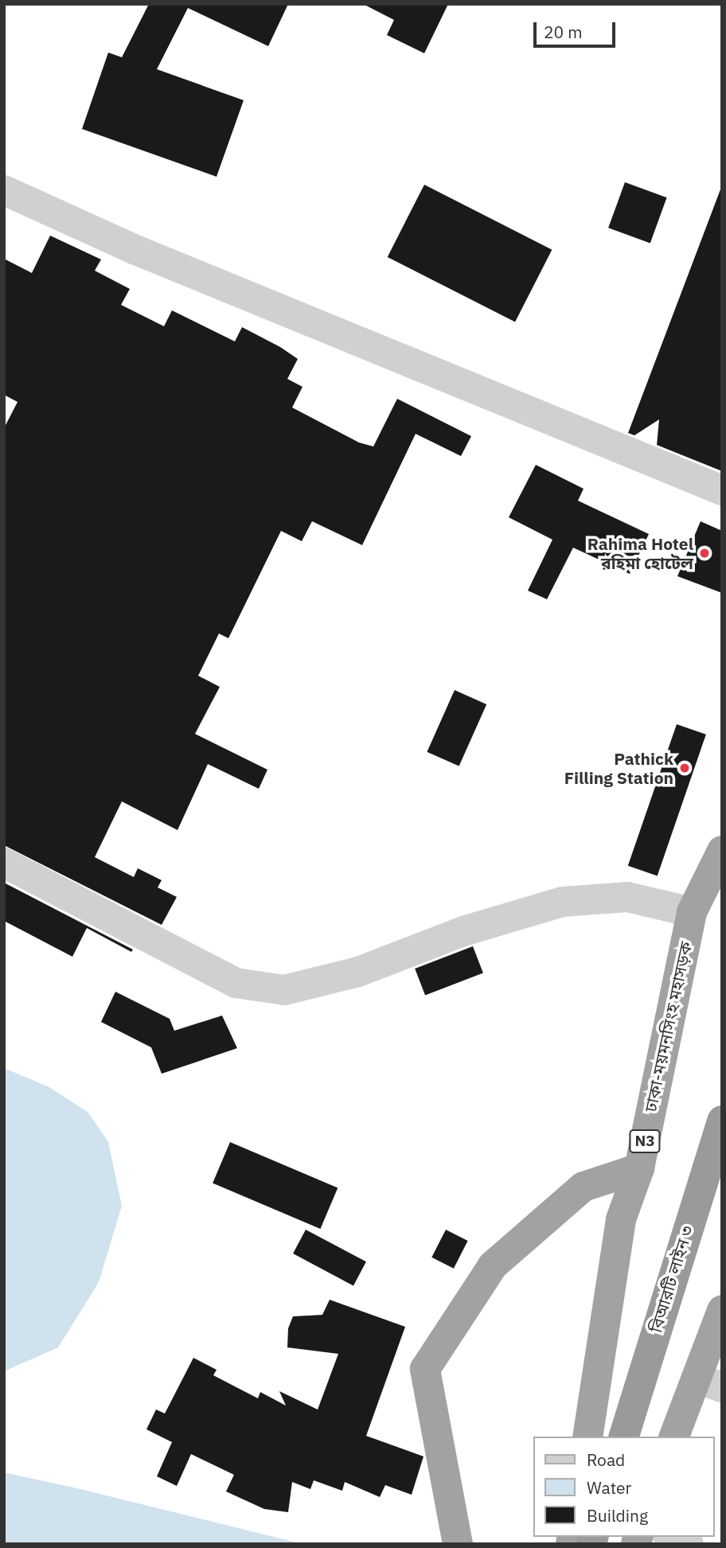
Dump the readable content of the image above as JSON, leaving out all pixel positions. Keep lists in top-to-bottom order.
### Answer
{
  "streets": {
    "highway": ["ঢাকা-ময়মনসিংহ মহাসড়ক", "N3", "বিআরটি লাইন ৩"]
  },
  "places": ["Rahima Hotel রহিমা হোটেল", "Pathick Filling Station"],
  "legend": ["Road", "Water", "Building"],
  "scale_bar": "20 m"
}
